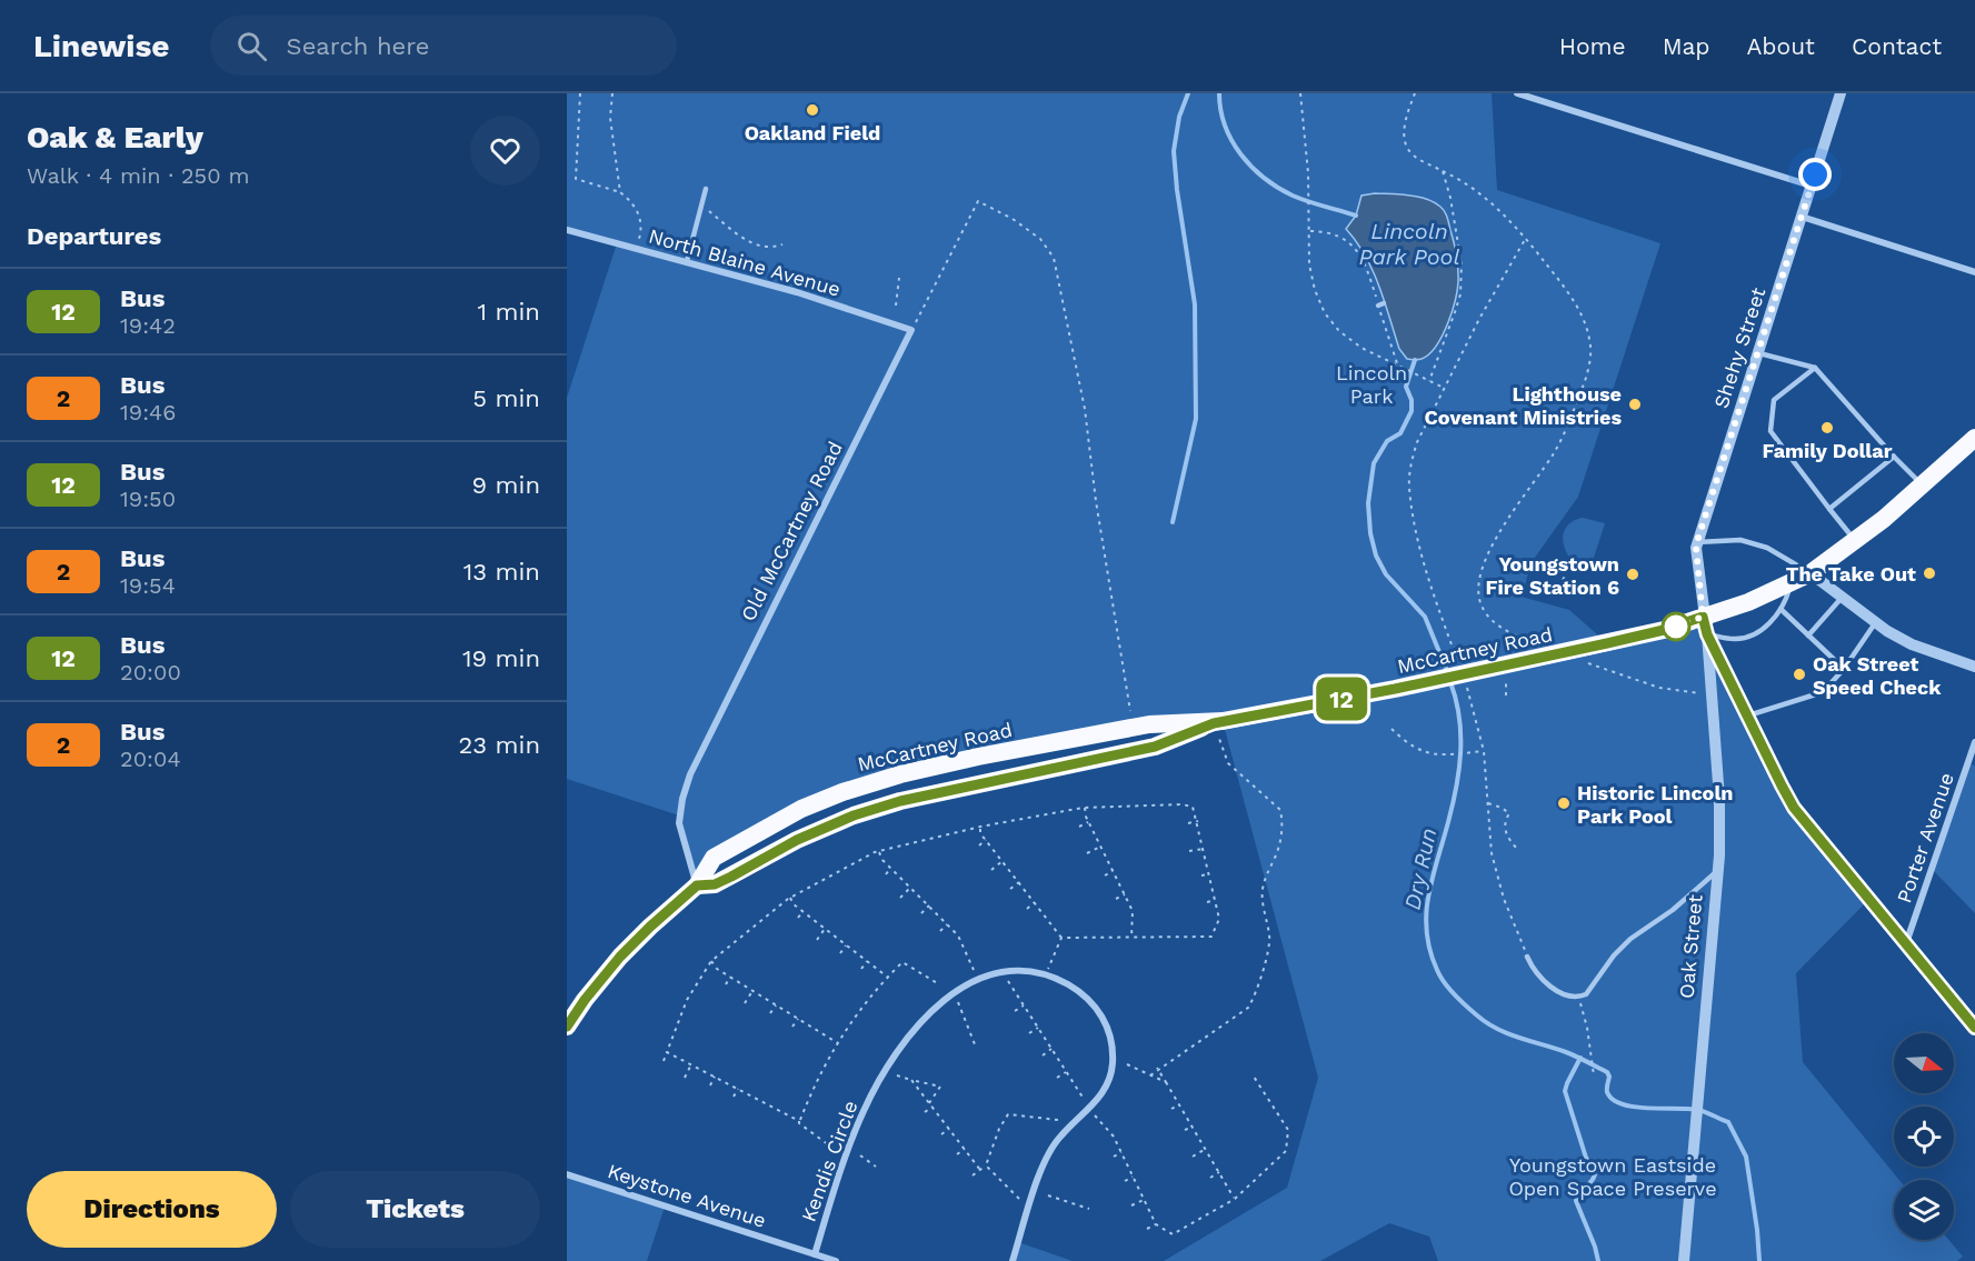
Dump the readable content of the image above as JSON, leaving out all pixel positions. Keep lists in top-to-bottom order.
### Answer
{
  "streets": {
    "highway": ["McCartney Road"],
    "street": [
      "North Blaine Avenue",
      "Shehy Street",
      "Old McCartney Road",
      "Porter Avenue",
      "Oak Street",
      "Kendis Circle",
      "Keystone Avenue"
    ]
  },
  "crossings": [
    ["North Blaine Avenue", "Old McCartney Road"],
    ["Shehy Street", "McCartney Road"],
    ["Shehy Street", "Oak Street"],
    ["Old McCartney Road", "McCartney Road"],
    ["McCartney Road", "Oak Street"],
    ["Kendis Circle", "Keystone Avenue"]
  ],
  "water": ["Lincoln Park Pool", "Dry Run"],
  "parks": ["Lincoln Park", "Youngstown Eastside Open Space Preserve"],
  "places": [
    "Oakland Field",
    "Lighthouse Covenant Ministries",
    "Family Dollar",
    "The Take Out",
    "Youngstown Fire Station 6",
    "Oak Street Speed Check",
    "Historic Lincoln Park Pool"
  ],
  "lines": ["bus line 12"],
  "north": "right",
  "page": {
    "header": "Linewise",
    "search": "Search here",
    "nav": [
      "Home",
      "Map",
      "About",
      "Contact"
    ],
    "heading": [
      ["Oak & Early", "Walk · 4 min · 250 m"],
      "Departures"
    ],
    "on_map": "12",
    "list": [
      {
        "mark": "12",
        "name": "Bus",
        "note": "19:42",
        "value": "1 min"
      },
      {
        "mark": "2",
        "name": "Bus",
        "note": "19:46",
        "value": "5 min"
      },
      {
        "mark": "12",
        "name": "Bus",
        "note": "19:50",
        "value": "9 min"
      },
      {
        "mark": "2",
        "name": "Bus",
        "note": "19:54",
        "value": "13 min"
      },
      {
        "mark": "12",
        "name": "Bus",
        "note": "20:00",
        "value": "19 min"
      },
      {
        "mark": "2",
        "name": "Bus",
        "note": "20:04",
        "value": "23 min"
      }
    ],
    "buttons": ["Directions", "Tickets"]
  }
}
